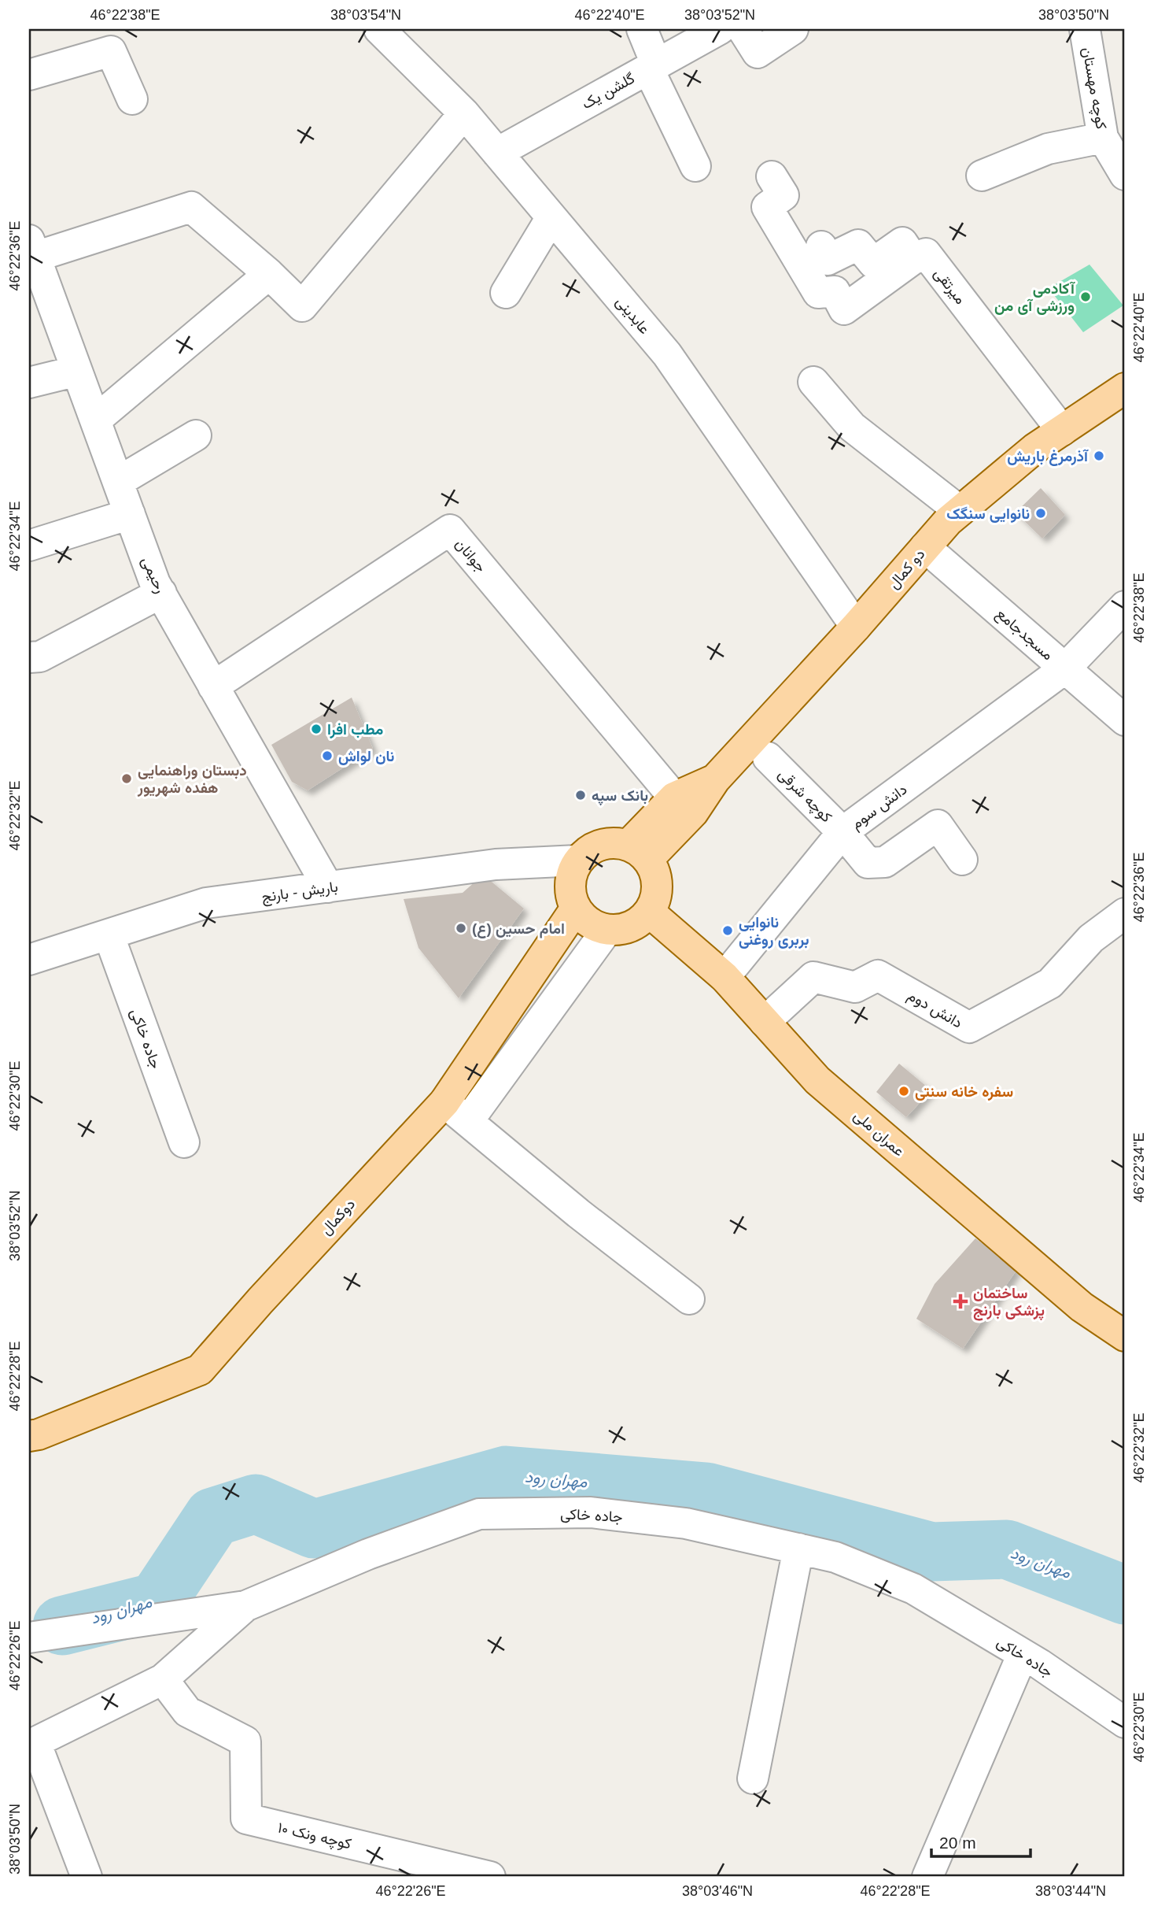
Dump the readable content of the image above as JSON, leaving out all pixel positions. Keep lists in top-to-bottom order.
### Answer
{
  "streets": {
    "main road": ["دو کمال", "عمران ملی", "دوکمال"],
    "street": [
      "کوچه مهستان",
      "گلشن یک",
      "میرتقی",
      "عابدینی",
      "جوانان",
      "رحیمی",
      "مسجدجامع",
      "کوچه شرقی",
      "دانش سوم",
      "باریش - بارنج",
      "دانش دوم",
      "جاده خاکی",
      "کوچه ونک ۱۰"
    ]
  },
  "crossings": [
    ["گلشن یک", "عابدینی"],
    ["میرتقی", "دو کمال"],
    ["عابدینی", "دو کمال"],
    ["جوانان", "دو کمال"],
    ["جوانان", "رحیمی"],
    ["دو کمال", "مسجدجامع"],
    ["دو کمال", "باریش - بارنج"],
    ["دو کمال", "عمران ملی"],
    ["دو کمال", "دوکمال"],
    ["رحیمی", "باریش - بارنج"],
    ["مسجدجامع", "دانش سوم"],
    ["کوچه شرقی", "دانش سوم"],
    ["دانش سوم", "عمران ملی"],
    ["باریش - بارنج", "جاده خاکی"],
    ["باریش - بارنج", "عمران ملی"],
    ["باریش - بارنج", "دوکمال"],
    ["دانش دوم", "عمران ملی"],
    ["عمران ملی", "دوکمال"]
  ],
  "water": ["مهران رود"],
  "places": {
    "other": [
      "آکادمی ورزشی آی من",
      "آذرمرغ باریش",
      "نانوایی سنگک",
      "مطب افرا",
      "نان لواش",
      "دبستان وراهنمایی هفده شهریور",
      "بانک سپه",
      "امام حسین (ع)",
      "نانوایی بربری روغنی",
      "سفره خانه سنتی"
    ],
    "health": ["ساختمان پزشکی بارنج"]
  },
  "scale_bar": "20 m",
  "coordinates": [
    "46°22'38\"E",
    "38°03'54\"N",
    "46°22'40\"E",
    "38°03'52\"N",
    "38°03'50\"N",
    "46°22'36\"E",
    "46°22'34\"E",
    "46°22'32\"E",
    "46°22'30\"E",
    "46°22'28\"E",
    "46°22'26\"E",
    "38°03'46\"N",
    "38°03'44\"N"
  ]
}
